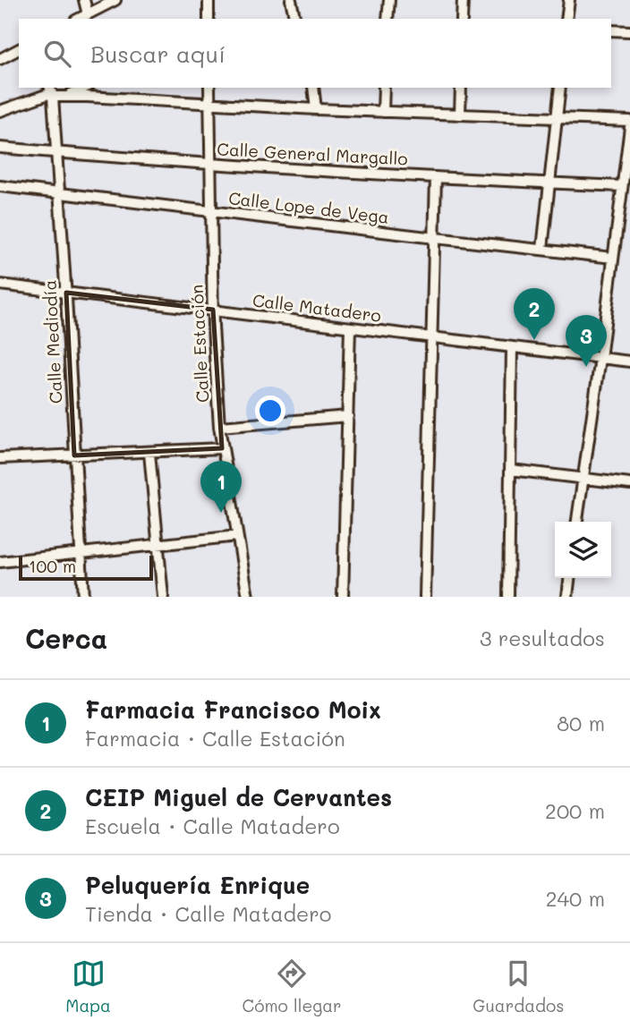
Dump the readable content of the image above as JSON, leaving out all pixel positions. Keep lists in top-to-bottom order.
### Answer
{
  "streets": {
    "street": [
      "Calle General Margallo",
      "Calle Lope de Vega",
      "Calle Matadero",
      "Calle Mediodía",
      "Calle Estación"
    ]
  },
  "crossings": [
    ["Calle General Margallo", "Calle Mediodía"],
    ["Calle General Margallo", "Calle Estación"],
    ["Calle Lope de Vega", "Calle Mediodía"],
    ["Calle Lope de Vega", "Calle Estación"],
    ["Calle Matadero", "Calle Mediodía"],
    ["Calle Matadero", "Calle Estación"]
  ],
  "scale_bar": "100 m",
  "page": {
    "search": "Buscar aquí",
    "pins": ["2", "3", "1"],
    "scale": "100 m",
    "heading": ["Cerca", "3 resultados"],
    "list": [
      {
        "mark": "1",
        "name": "Farmacia Francisco Moix",
        "note": "Farmacia · Calle Estación",
        "value": "80 m"
      },
      {
        "mark": "2",
        "name": "CEIP Miguel de Cervantes",
        "note": "Escuela · Calle Matadero",
        "value": "200 m"
      },
      {
        "mark": "3",
        "name": "Peluquería Enrique",
        "note": "Tienda · Calle Matadero",
        "value": "240 m"
      }
    ],
    "nav": ["Mapa", "Cómo llegar", "Guardados"]
  }
}
